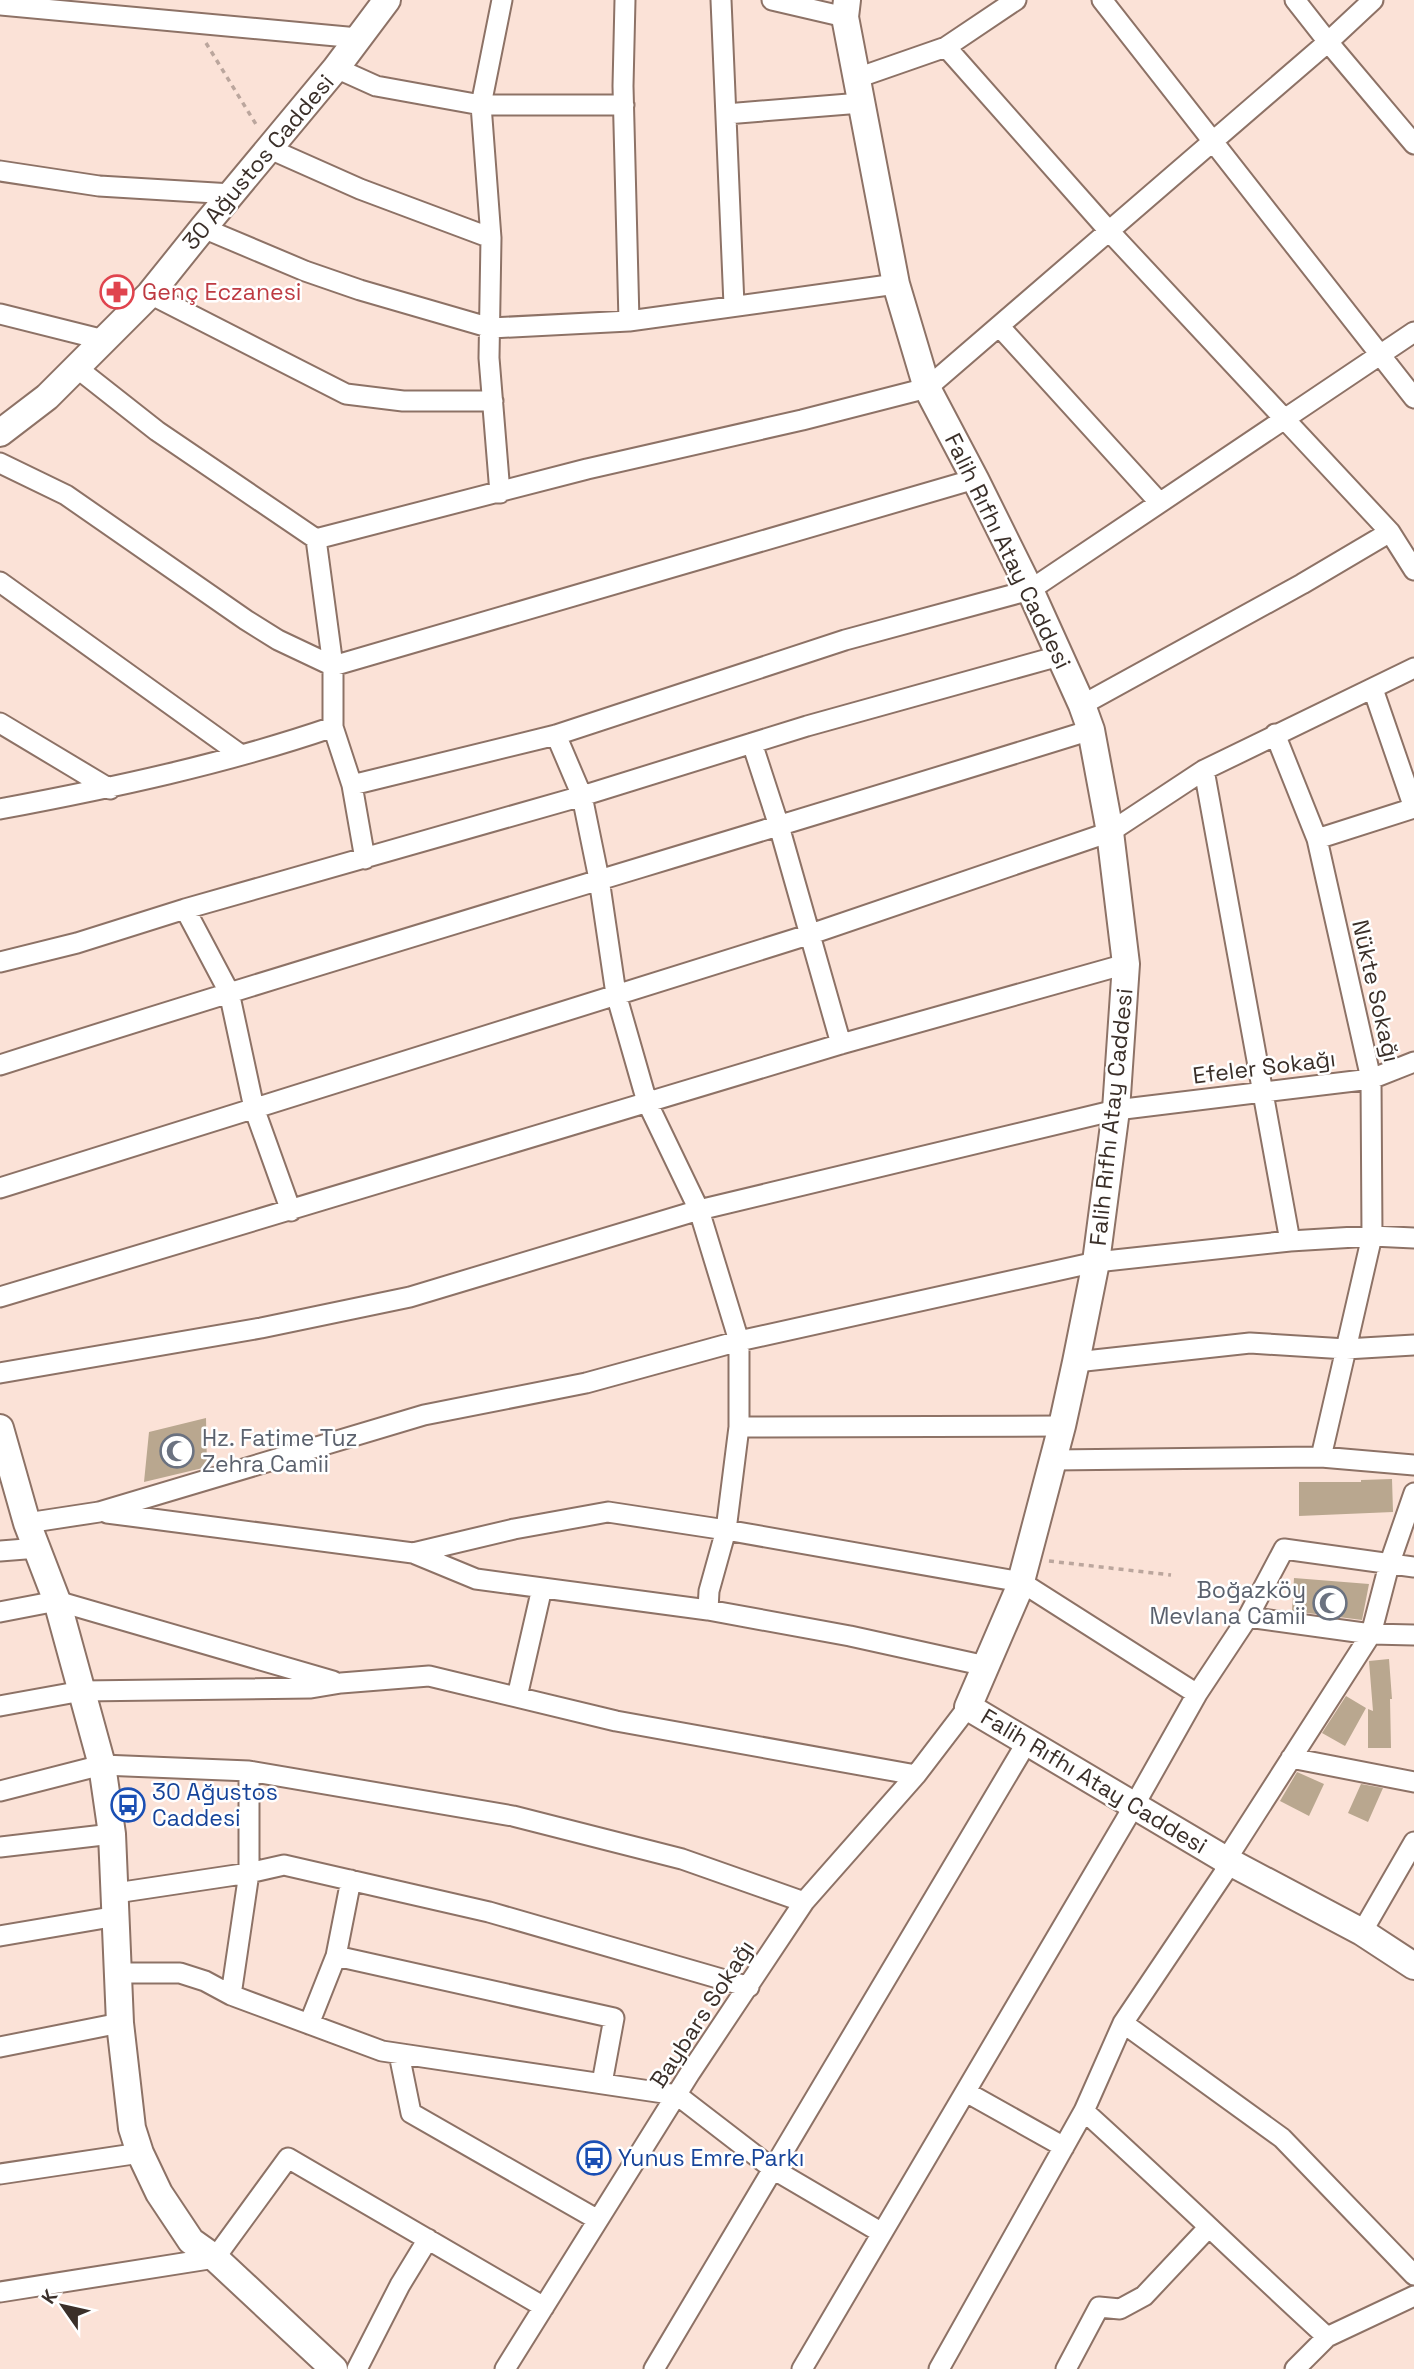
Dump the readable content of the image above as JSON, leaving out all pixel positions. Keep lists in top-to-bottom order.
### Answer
{
  "streets": {
    "street": [
      "30 Ağustos Caddesi",
      "Falih Rıfhı Atay Caddesi",
      "Nükte Sokağı",
      "Efeler Sokağı",
      "Baybars Sokağı"
    ]
  },
  "crossings": [
    ["Falih Rıfhı Atay Caddesi", "Efeler Sokağı"],
    ["Falih Rıfhı Atay Caddesi", "Baybars Sokağı"],
    ["Nükte Sokağı", "Efeler Sokağı"]
  ],
  "places": {
    "pharmacy": ["Genç Eczanesi"],
    "mosque": ["Hz. Fatime Tuz Zehra Camii", "Boğazköy Mevlana Camii"],
    "bus stop": ["30 Ağustos Caddesi", "Yunus Emre Parkı"]
  },
  "north": "top left"
}
